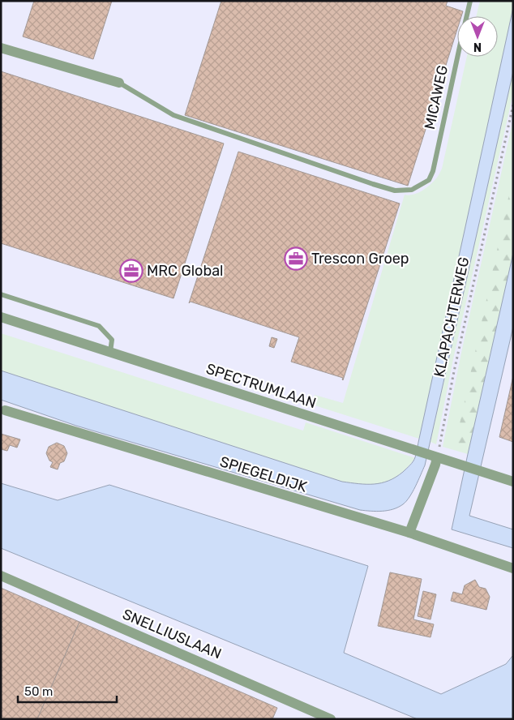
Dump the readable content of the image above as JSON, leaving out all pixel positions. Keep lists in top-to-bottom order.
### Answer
{
  "streets": {
    "street": ["SPECTRUMLAAN", "SPIEGELDIJK", "SNELLIUSLAAN"],
    "lane": ["MICAWEG"],
    "path": ["KLAPACHTERWEG"]
  },
  "crossings": [
    ["KLAPACHTERWEG", "SPECTRUMLAAN"]
  ],
  "places": {
    "office": ["Trescon Groep", "MRC Global"]
  },
  "scale_bar": "50 m",
  "north": "bottom"
}
